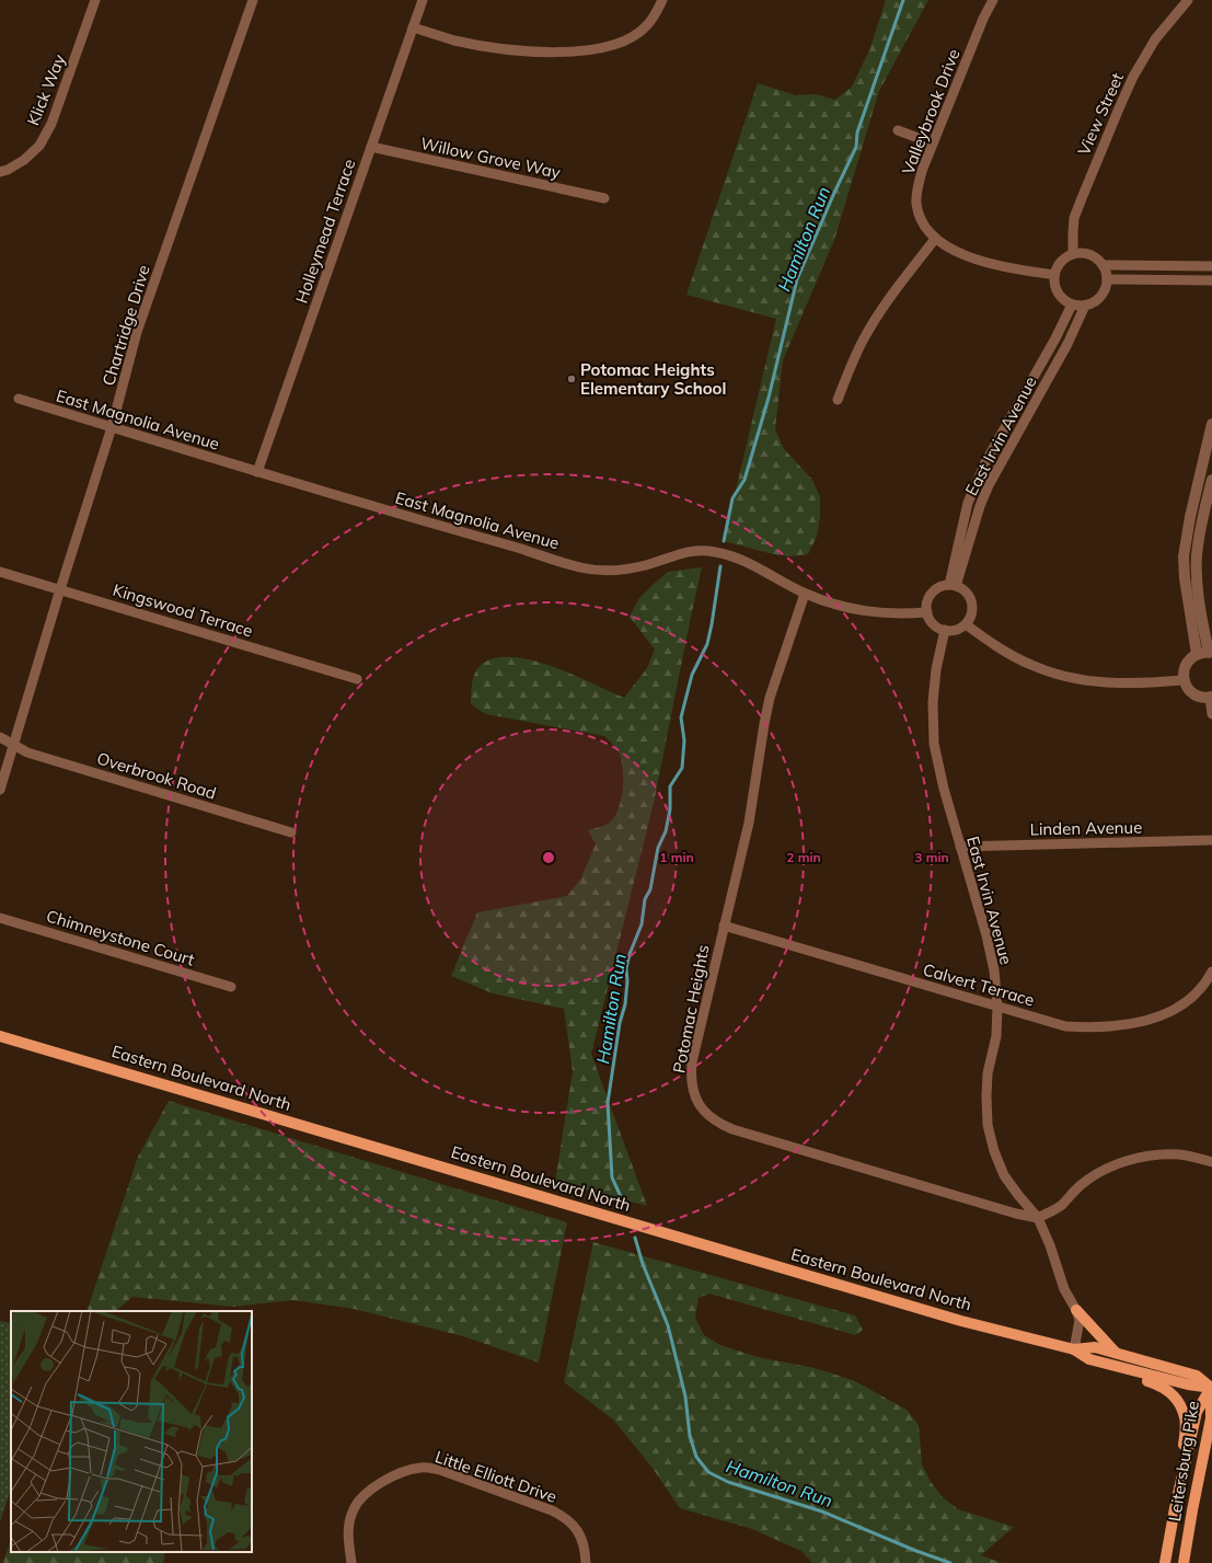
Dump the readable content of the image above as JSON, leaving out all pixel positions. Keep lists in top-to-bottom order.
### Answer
{
  "streets": {
    "main road": ["Eastern Boulevard North", "Leitersburg Pike"],
    "street": [
      "Klick Way",
      "Valleybrook Drive",
      "View Street",
      "Willow Grove Way",
      "Holleymead Terrace",
      "Chartridge Drive",
      "East Magnolia Avenue",
      "East Irvin Avenue",
      "Kingswood Terrace",
      "Overbrook Road",
      "Linden Avenue",
      "Chimneystone Court",
      "Calvert Terrace",
      "Potomac Heights",
      "Little Elliott Drive"
    ]
  },
  "crossings": [
    ["Valleybrook Drive", "View Street"],
    ["Valleybrook Drive", "East Irvin Avenue"],
    ["View Street", "East Irvin Avenue"],
    ["Willow Grove Way", "Holleymead Terrace"],
    ["Holleymead Terrace", "East Magnolia Avenue"],
    ["Chartridge Drive", "East Magnolia Avenue"],
    ["Chartridge Drive", "Kingswood Terrace"],
    ["Chartridge Drive", "Overbrook Road"],
    ["East Magnolia Avenue", "East Irvin Avenue"],
    ["East Magnolia Avenue", "Potomac Heights"],
    ["East Irvin Avenue", "Linden Avenue"],
    ["East Irvin Avenue", "Calvert Terrace"],
    ["East Irvin Avenue", "Potomac Heights"],
    ["Calvert Terrace", "Potomac Heights"],
    ["Eastern Boulevard North", "Leitersburg Pike"]
  ],
  "water": ["Hamilton Run"],
  "places": ["Potomac Heights Elementary School"],
  "rings": ["1 min", "2 min", "3 min"]
}
